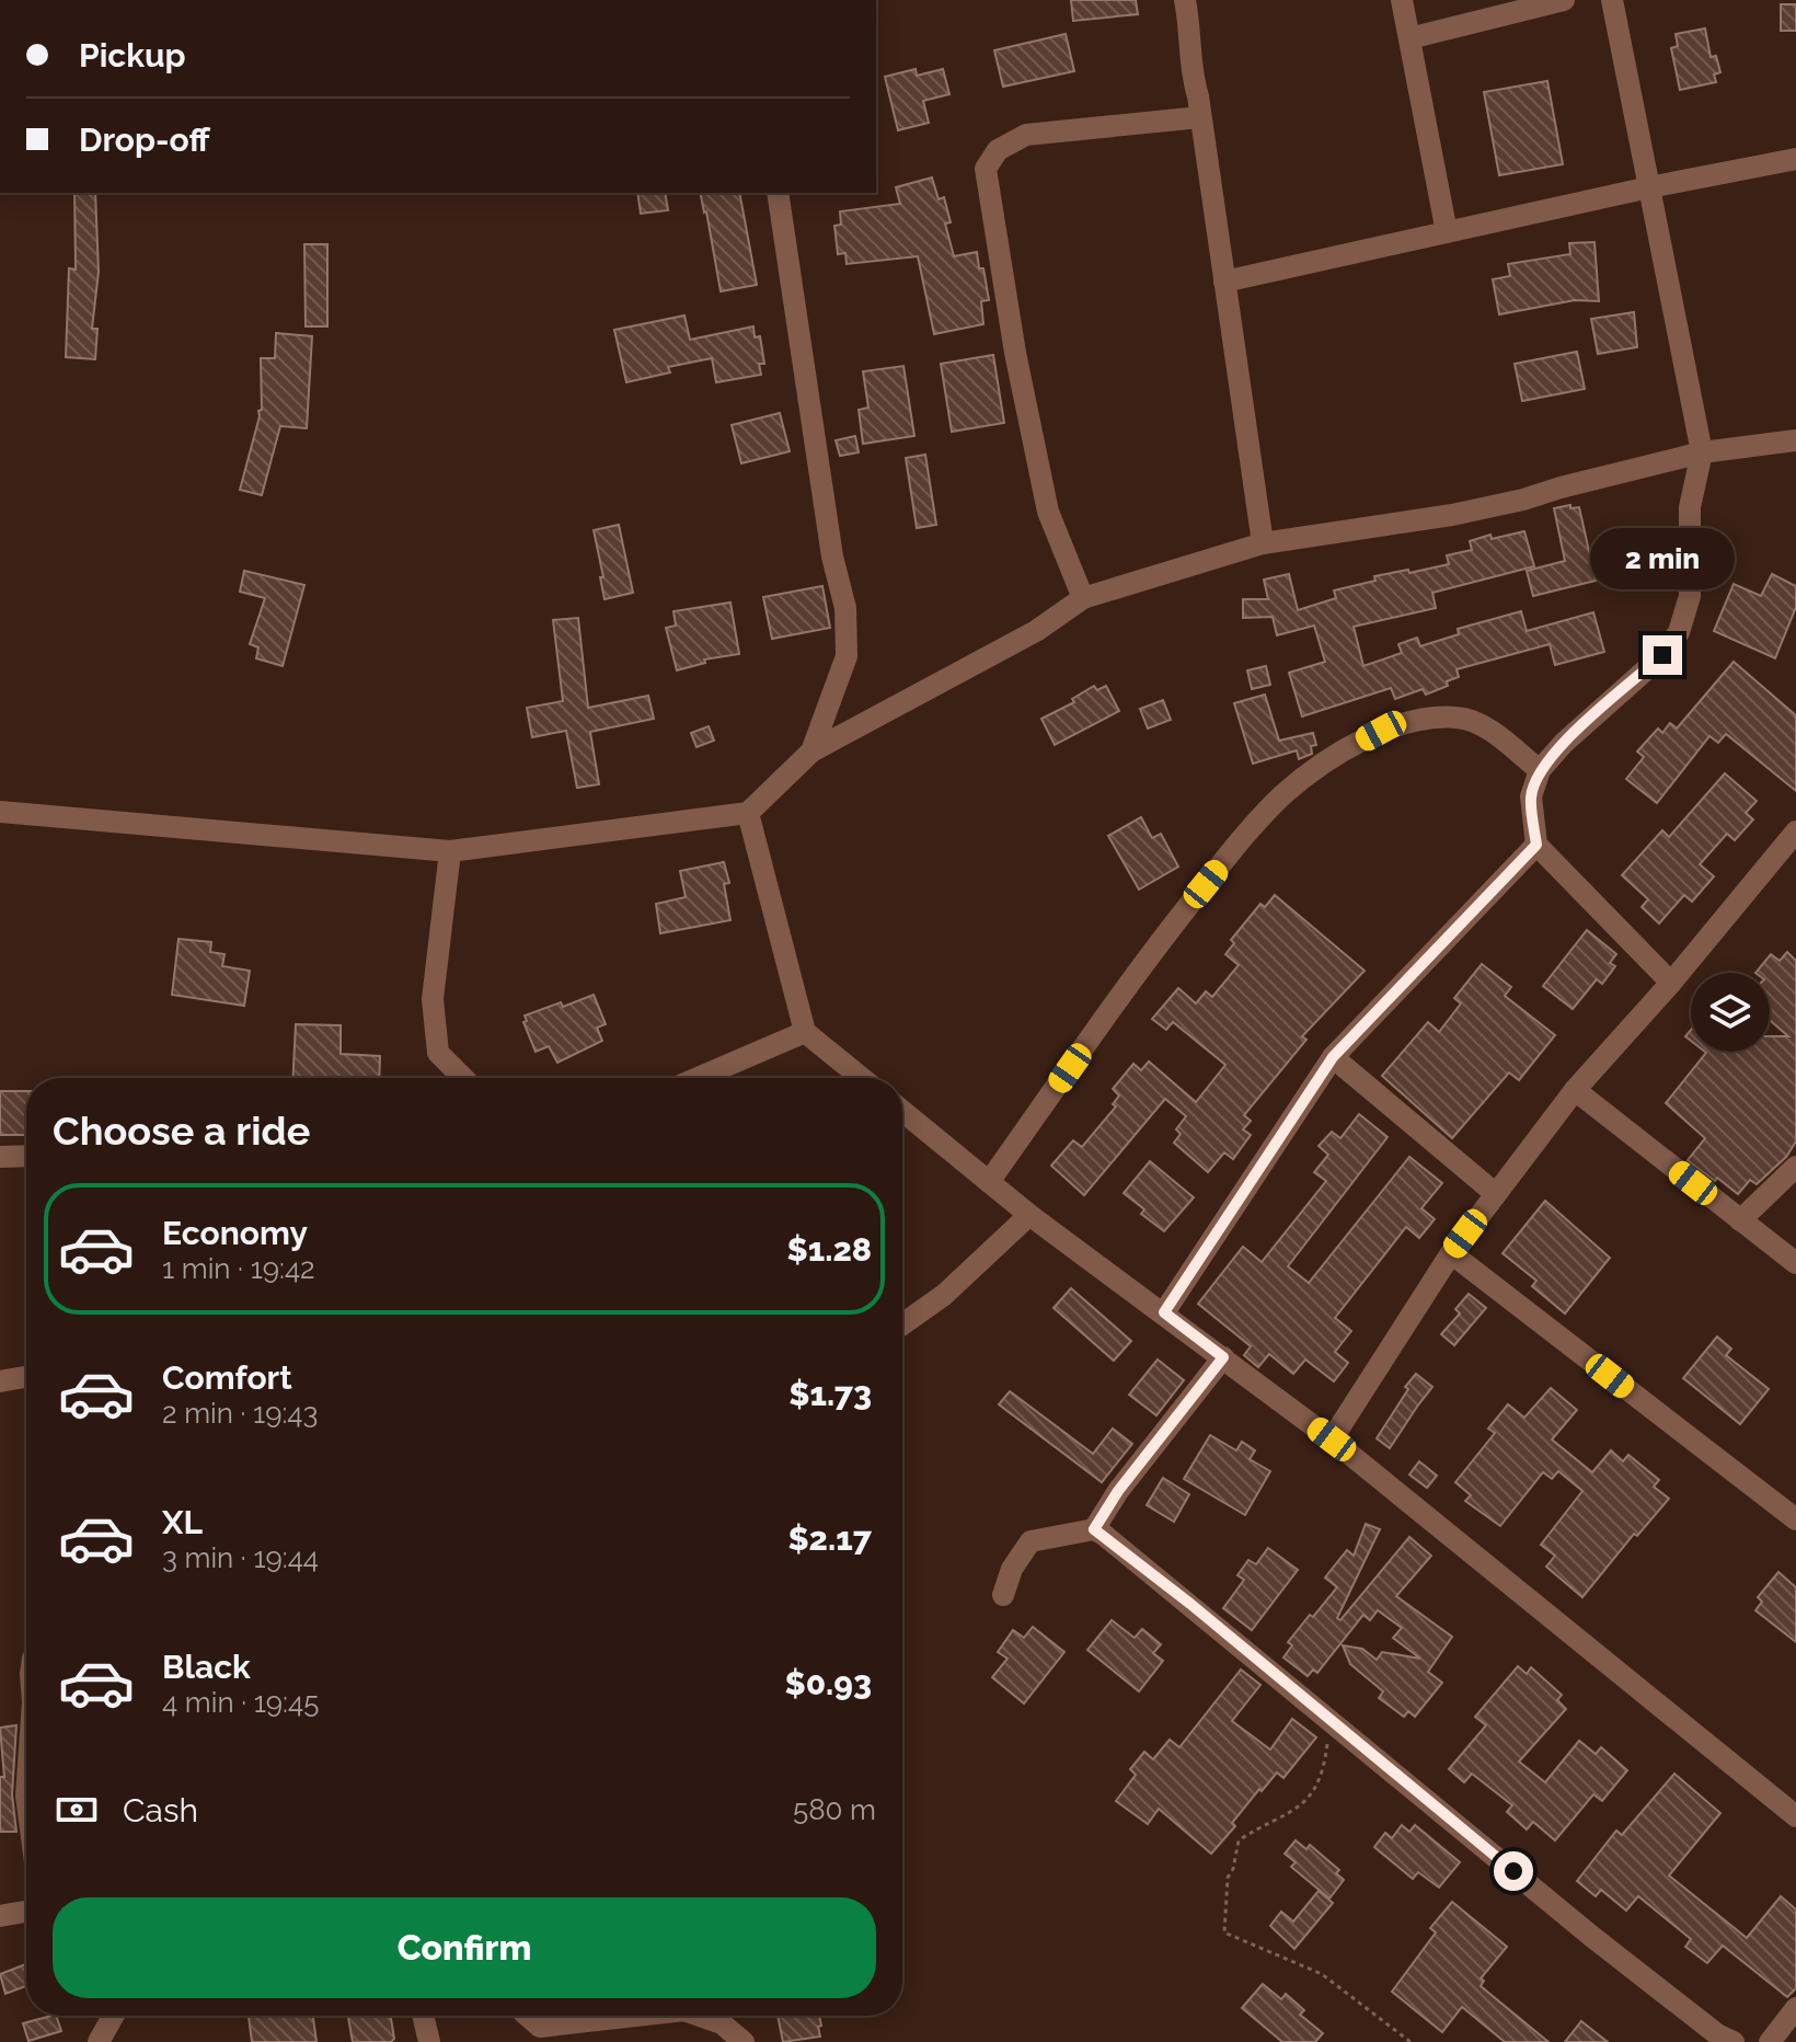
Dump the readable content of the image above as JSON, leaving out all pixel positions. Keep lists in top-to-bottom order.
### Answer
{
  "page": {
    "banner": ["Pickup", "Drop-off"],
    "bubble": "2 min",
    "heading": "Choose a ride",
    "list": [
      {
        "name": "Economy",
        "note": "1 min · 19:42",
        "value": "$1.28"
      },
      {
        "name": "Comfort",
        "note": "2 min · 19:43",
        "value": "$1.73"
      },
      {
        "name": "XL",
        "note": "3 min · 19:44",
        "value": "$2.17"
      },
      {
        "name": "Black",
        "note": "4 min · 19:45",
        "value": "$0.93"
      }
    ],
    "pay": ["Cash", "580 m"],
    "buttons": "Confirm"
  }
}
